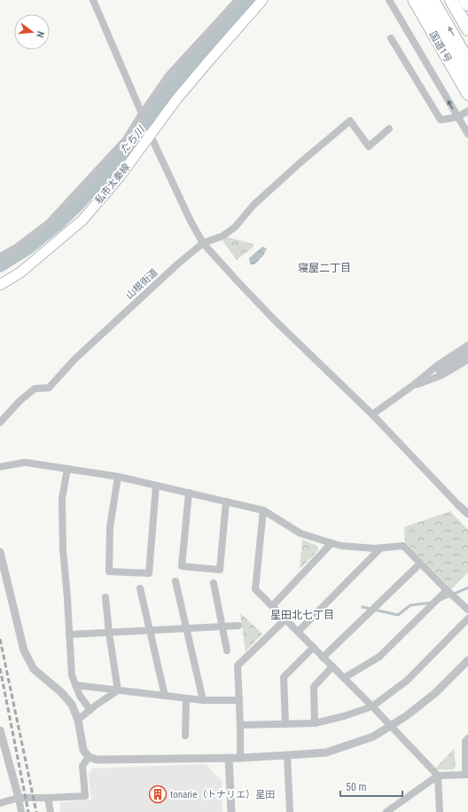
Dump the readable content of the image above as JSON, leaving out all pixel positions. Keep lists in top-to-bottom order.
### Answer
{
  "streets": {
    "highway": ["国道1号"],
    "main road": ["私市太秦線"],
    "street": ["山根街道"]
  },
  "districts": ["寝屋二丁目", "星田北七丁目"],
  "water": ["たち川"],
  "places": {
    "building": ["tonarie（トナリエ）星田"]
  },
  "scale_bar": "50 m",
  "north": "right"
}
